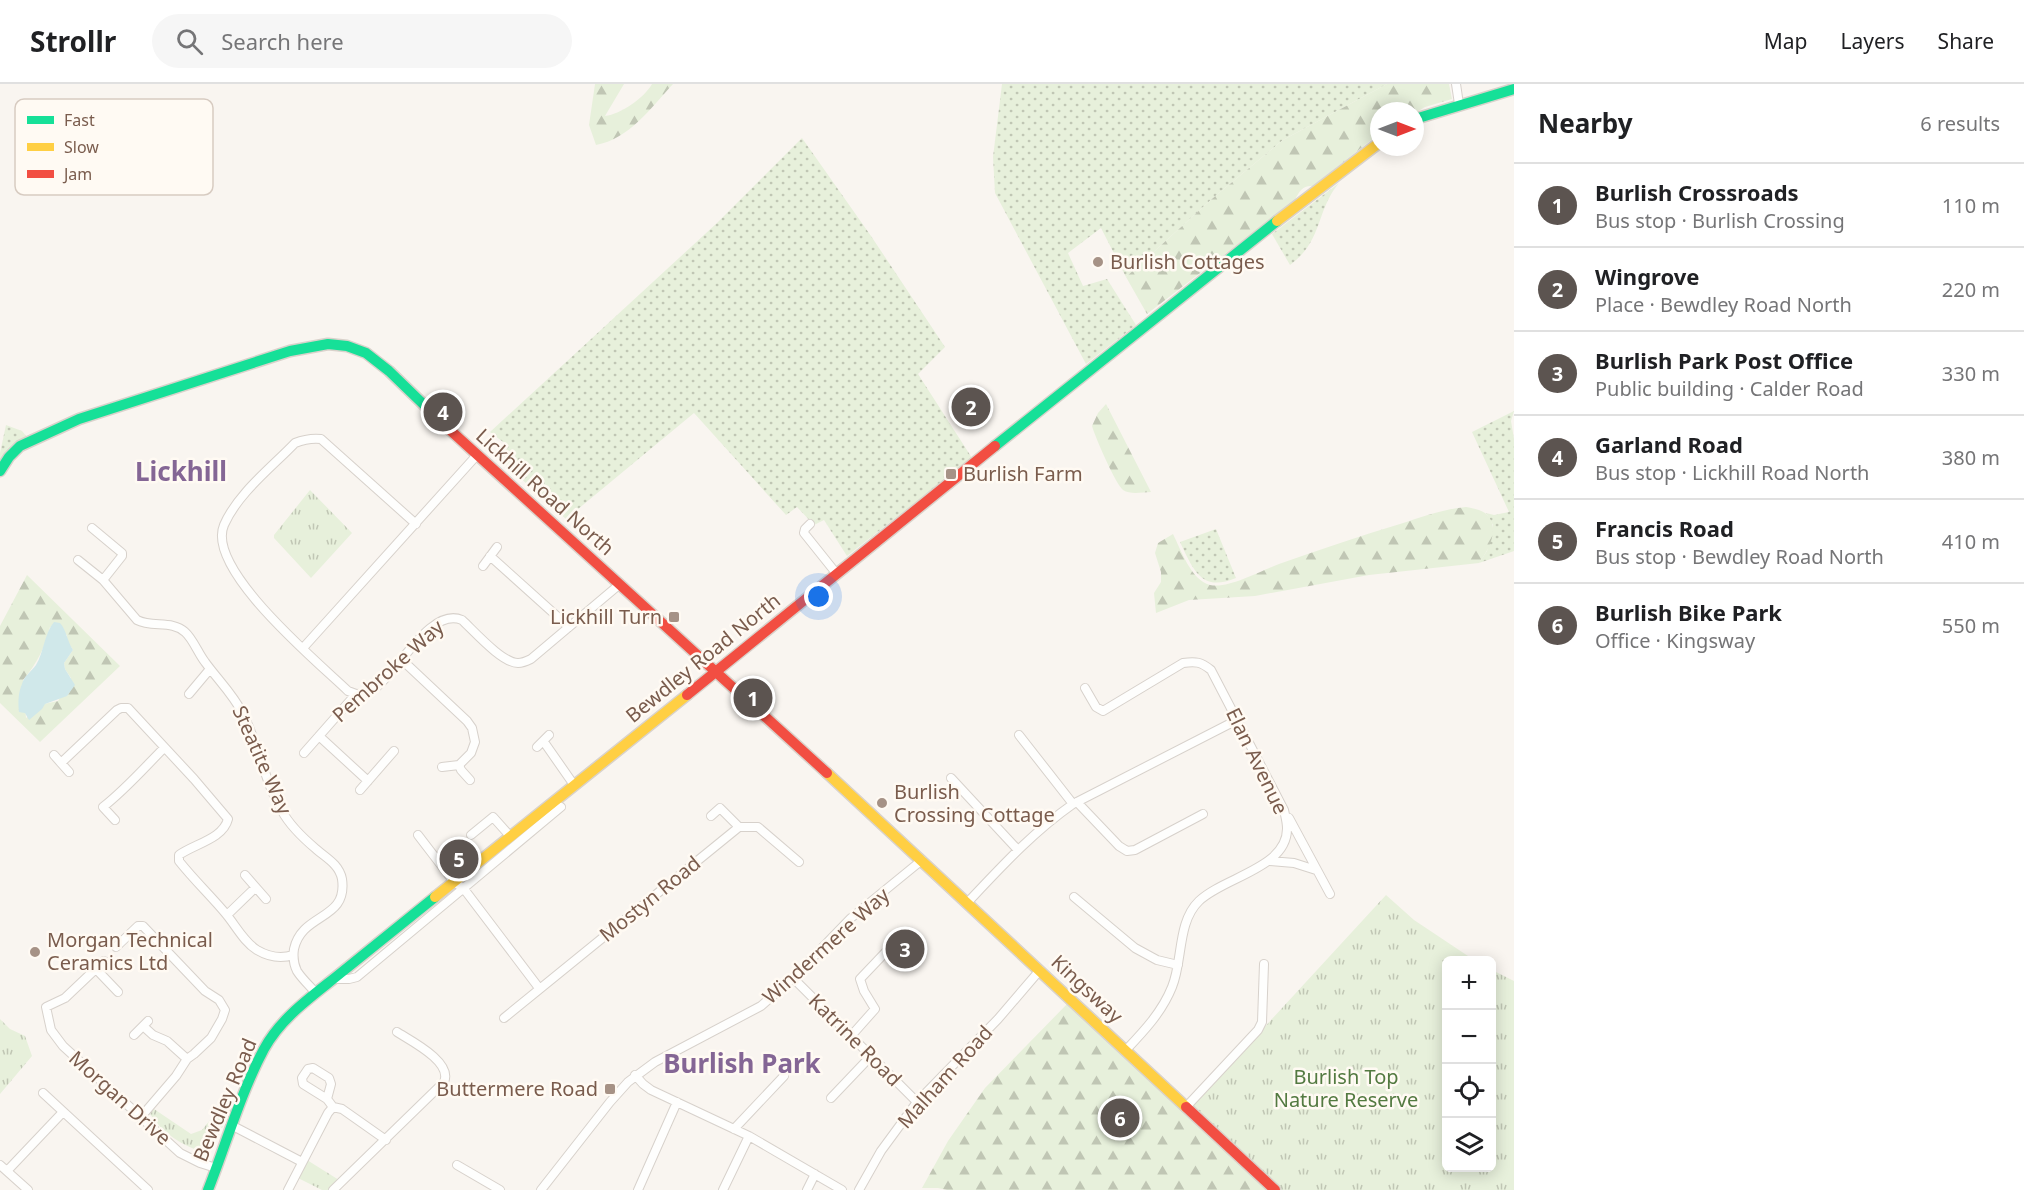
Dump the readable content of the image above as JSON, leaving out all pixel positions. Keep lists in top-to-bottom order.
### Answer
{
  "streets": {
    "main road": [
      "Lickhill Road North",
      "Bewdley Road North",
      "Kingsway",
      "Bewdley Road"
    ],
    "street": [
      "Pembroke Way",
      "Steatite Way",
      "Elan Avenue",
      "Mostyn Road",
      "Windermere Way",
      "Katrine Road",
      "Malham Road",
      "Morgan Drive"
    ]
  },
  "crossings": [
    ["Lickhill Road North", "Bewdley Road North"],
    ["Lickhill Road North", "Pembroke Way"],
    ["Lickhill Road North", "Kingsway"],
    ["Bewdley Road North", "Bewdley Road"],
    ["Windermere Way", "Kingsway"],
    ["Windermere Way", "Katrine Road"],
    ["Kingsway", "Malham Road"],
    ["Katrine Road", "Malham Road"],
    ["Morgan Drive", "Bewdley Road"]
  ],
  "districts": ["Lickhill", "Burlish Park"],
  "parks": ["Burlish Top Nature Reserve"],
  "places": {
    "other": ["Burlish Cottages", "Burlish Crossing Cottage", "Morgan Technical Ceramics Ltd"],
    "transit": ["Burlish Farm", "Lickhill Turn", "Buttermere Road"]
  },
  "legend": ["Fast", "Slow", "Jam"],
  "north": "right",
  "page": {
    "header": "Strollr",
    "search": "Search here",
    "nav": ["Map", "Layers", "Share"],
    "heading": ["Nearby", "6 results"],
    "list": [
      {
        "mark": "1",
        "name": "Burlish Crossroads",
        "note": "Bus stop · Burlish Crossing",
        "value": "110 m"
      },
      {
        "mark": "2",
        "name": "Wingrove",
        "note": "Place · Bewdley Road North",
        "value": "220 m"
      },
      {
        "mark": "3",
        "name": "Burlish Park Post Office",
        "note": "Public building · Calder Road",
        "value": "330 m"
      },
      {
        "mark": "4",
        "name": "Garland Road",
        "note": "Bus stop · Lickhill Road North",
        "value": "380 m"
      },
      {
        "mark": "5",
        "name": "Francis Road",
        "note": "Bus stop · Bewdley Road North",
        "value": "410 m"
      },
      {
        "mark": "6",
        "name": "Burlish Bike Park",
        "note": "Office · Kingsway",
        "value": "550 m"
      }
    ],
    "pins": [
      "2",
      "4",
      "1",
      "5",
      "3",
      "6"
    ],
    "map_buttons": ["+", "−"]
  }
}
